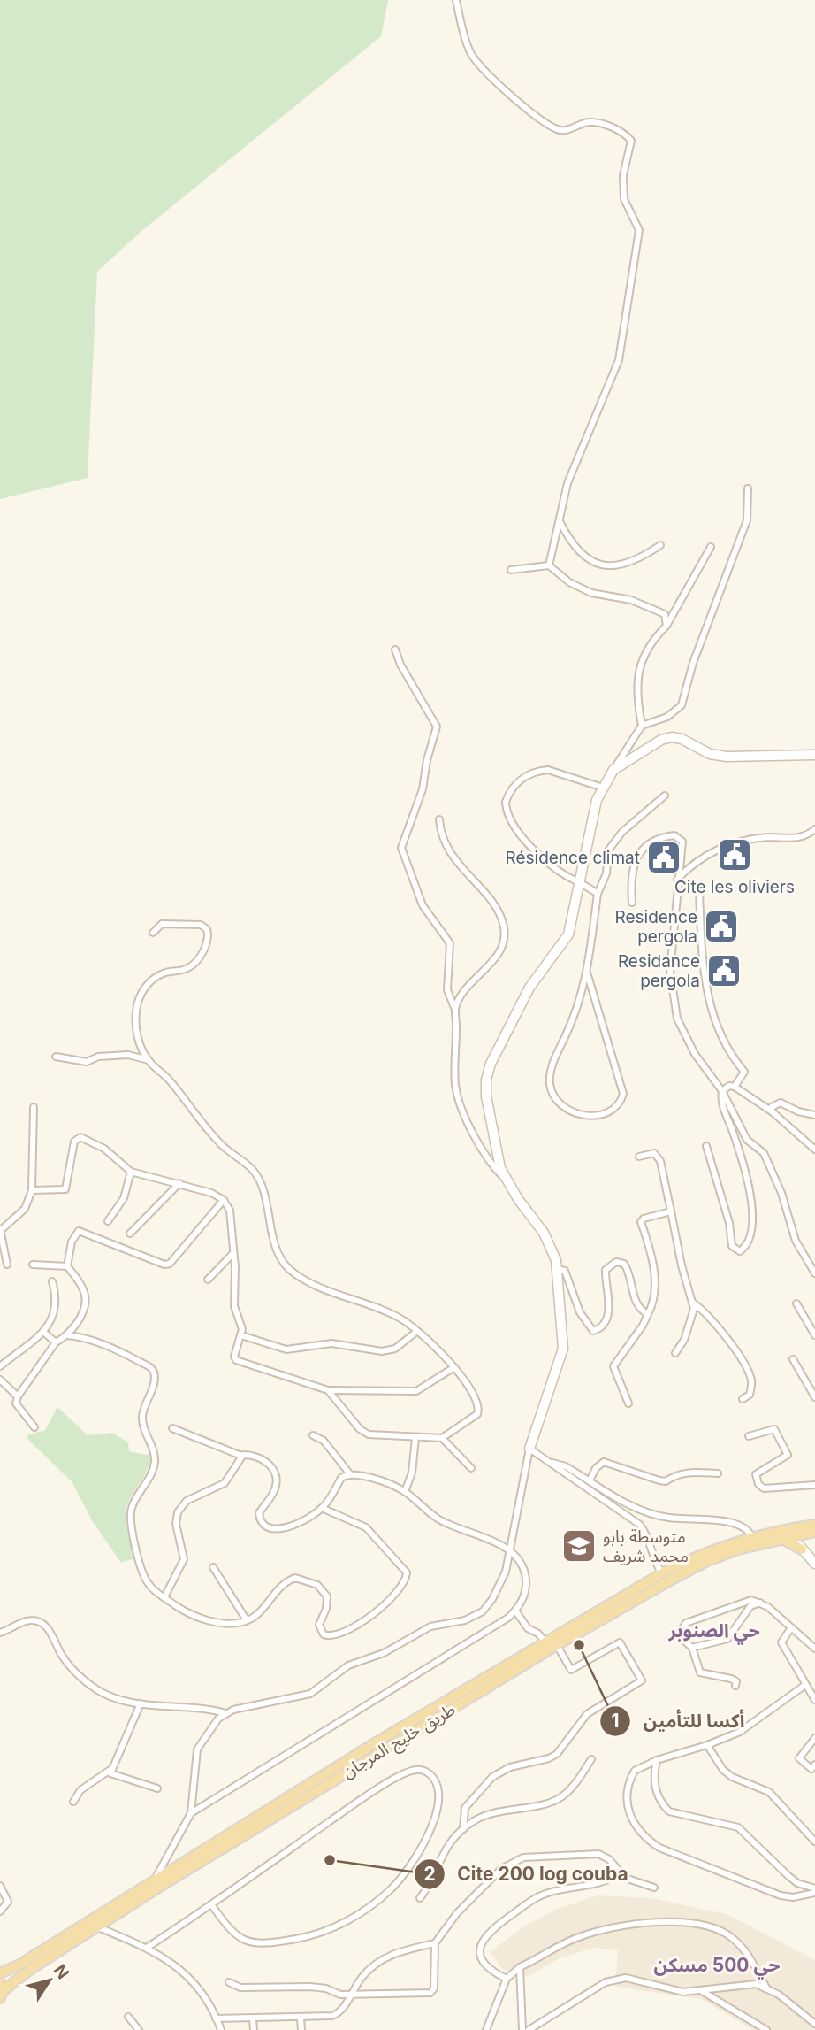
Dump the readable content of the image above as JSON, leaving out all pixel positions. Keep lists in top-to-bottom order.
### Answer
{
  "streets": {
    "main road": ["طريق خليج المرجان"]
  },
  "districts": ["حي الصنوبر", "حي 500 مسكن"],
  "places": {
    "public building": [
      "Cite les oliviers",
      "Résidence climat",
      "Residence pergola",
      "Residance pergola"
    ],
    "school or university": ["متوسطة بابو محمد شريف"],
    "other": ["أكسا للتأمين", "Cite 200 log couba"]
  },
  "north": "top right"
}
